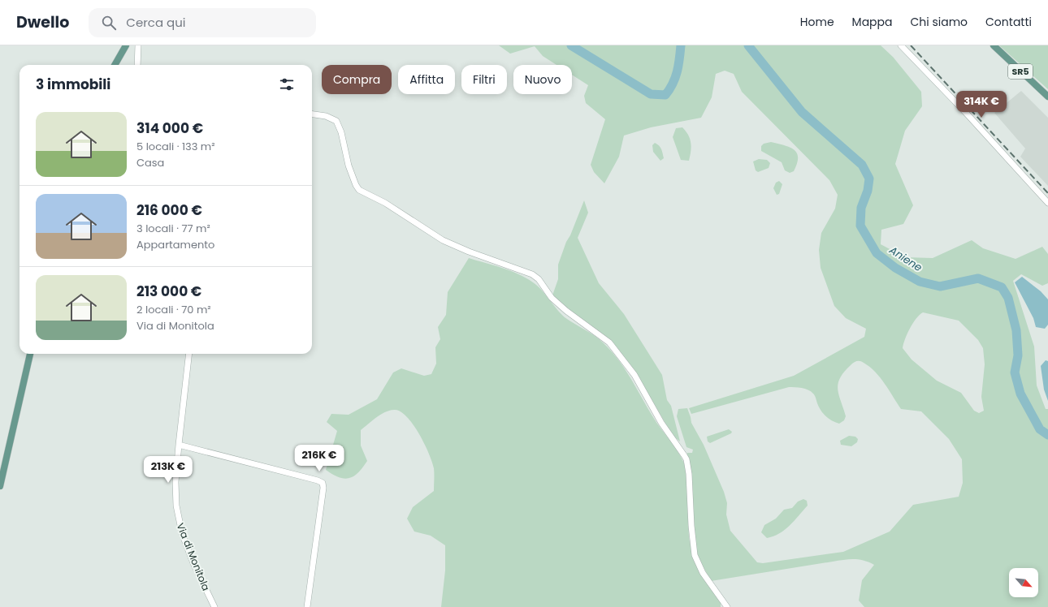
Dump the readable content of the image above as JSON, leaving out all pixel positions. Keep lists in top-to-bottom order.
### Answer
{
  "streets": {
    "main road": ["SR5"],
    "street": ["Via di Monitola"]
  },
  "water": ["Aniene"],
  "north": "bottom right",
  "page": {
    "header": "Dwello",
    "search": "Cerca qui",
    "nav": [
      "Home",
      "Mappa",
      "Chi siamo",
      "Contatti"
    ],
    "chip": [
      "Compra",
      "Affitta",
      "Filtri",
      "Nuovo"
    ],
    "heading": "3 immobili",
    "price": ["314K €", "216K €", "213K €"],
    "list": [
      {
        "name": "314 000 €",
        "note": "5 locali · 133 m² · Casa"
      },
      {
        "name": "216 000 €",
        "note": "3 locali · 77 m² · Appartamento"
      },
      {
        "name": "213 000 €",
        "note": "2 locali · 70 m² · Via di Monitola"
      }
    ]
  }
}
